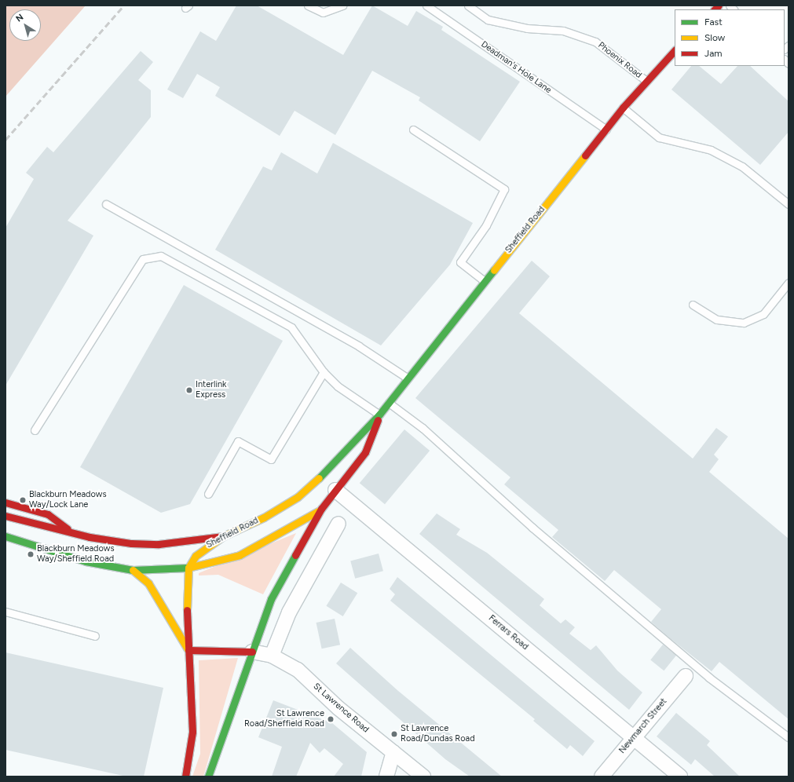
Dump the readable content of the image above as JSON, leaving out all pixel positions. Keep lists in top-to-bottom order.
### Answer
{
  "streets": {
    "main road": ["Sheffield Road"],
    "street": ["Ferrars Road", "St Lawrence Road", "Newmarch Street"],
    "lane": ["Phoenix Road", "Deadman's Hole Lane"]
  },
  "crossings": [
    ["Phoenix Road", "Sheffield Road"],
    ["Deadman's Hole Lane", "Sheffield Road"],
    ["Sheffield Road", "Ferrars Road"],
    ["Sheffield Road", "St Lawrence Road"],
    ["Ferrars Road", "Newmarch Street"]
  ],
  "places": [
    "Interlink Express",
    "Blackburn Meadows Way/Lock Lane",
    "Blackburn Meadows Way/Sheffield Road",
    "St Lawrence Road/Sheffield Road",
    "St Lawrence Road/Dundas Road"
  ],
  "legend": ["Fast", "Slow", "Jam"],
  "north": "top left"
}
